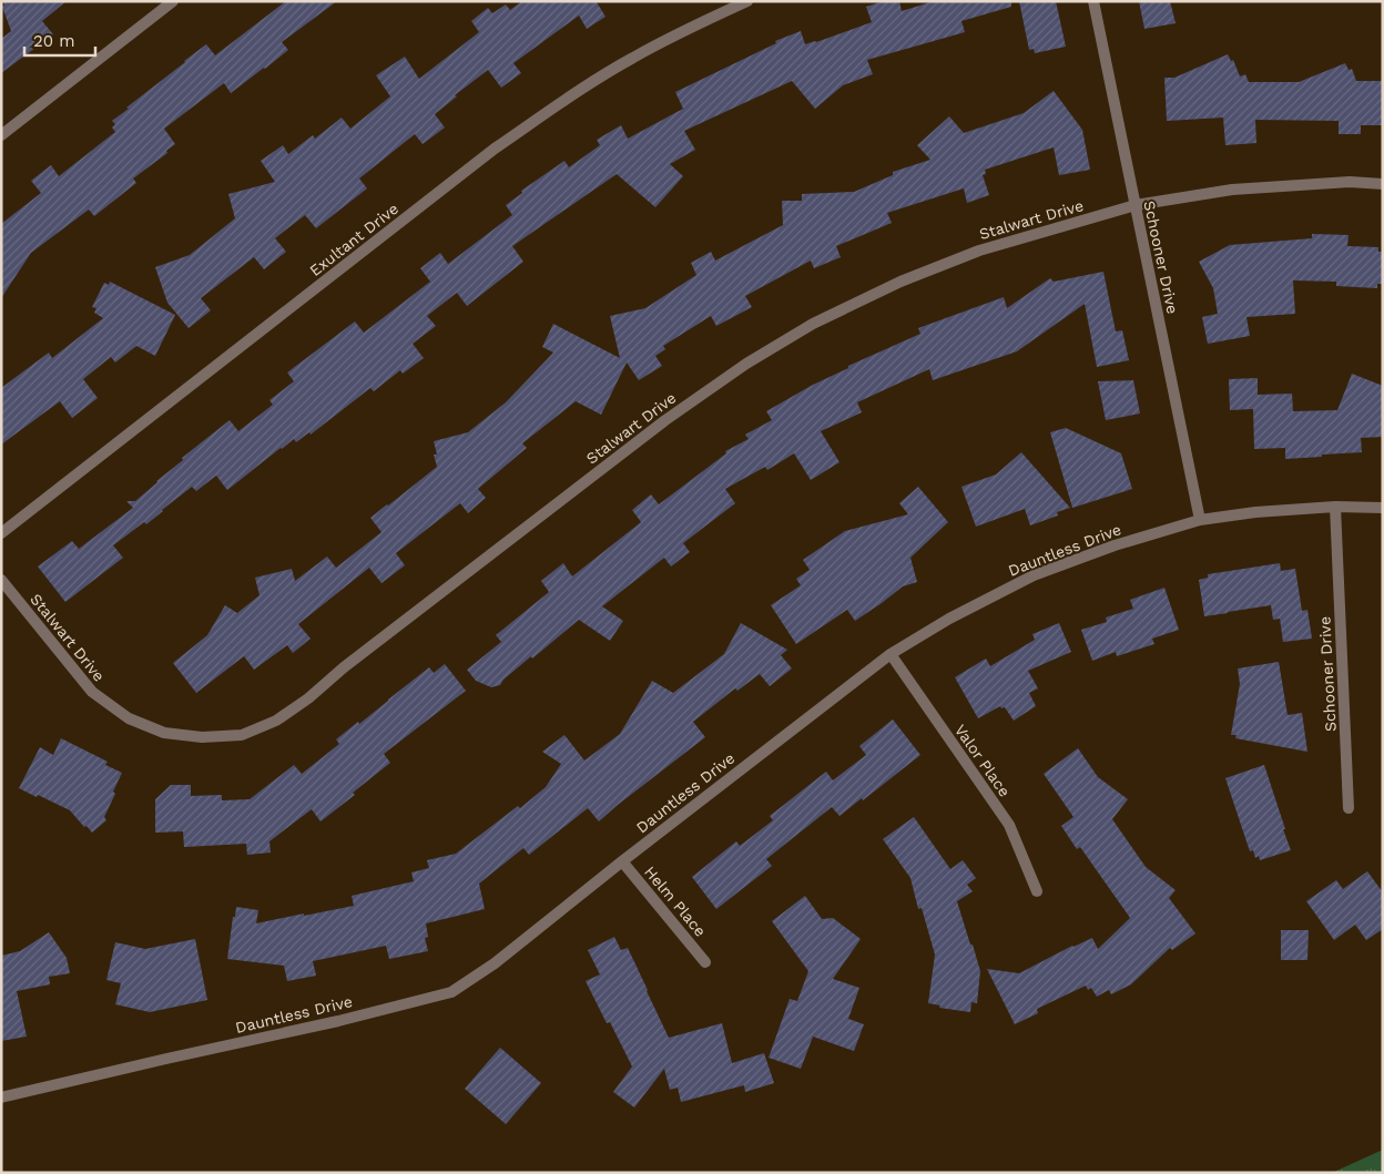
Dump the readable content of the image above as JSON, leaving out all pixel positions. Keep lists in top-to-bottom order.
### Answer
{
  "streets": {
    "street": [
      "Stalwart Drive",
      "Exultant Drive",
      "Schooner Drive",
      "Dauntless Drive",
      "Valor Place",
      "Helm Place"
    ]
  },
  "crossings": [
    ["Stalwart Drive", "Schooner Drive"],
    ["Schooner Drive", "Dauntless Drive"],
    ["Dauntless Drive", "Valor Place"],
    ["Dauntless Drive", "Helm Place"]
  ],
  "scale_bar": "20 m"
}
